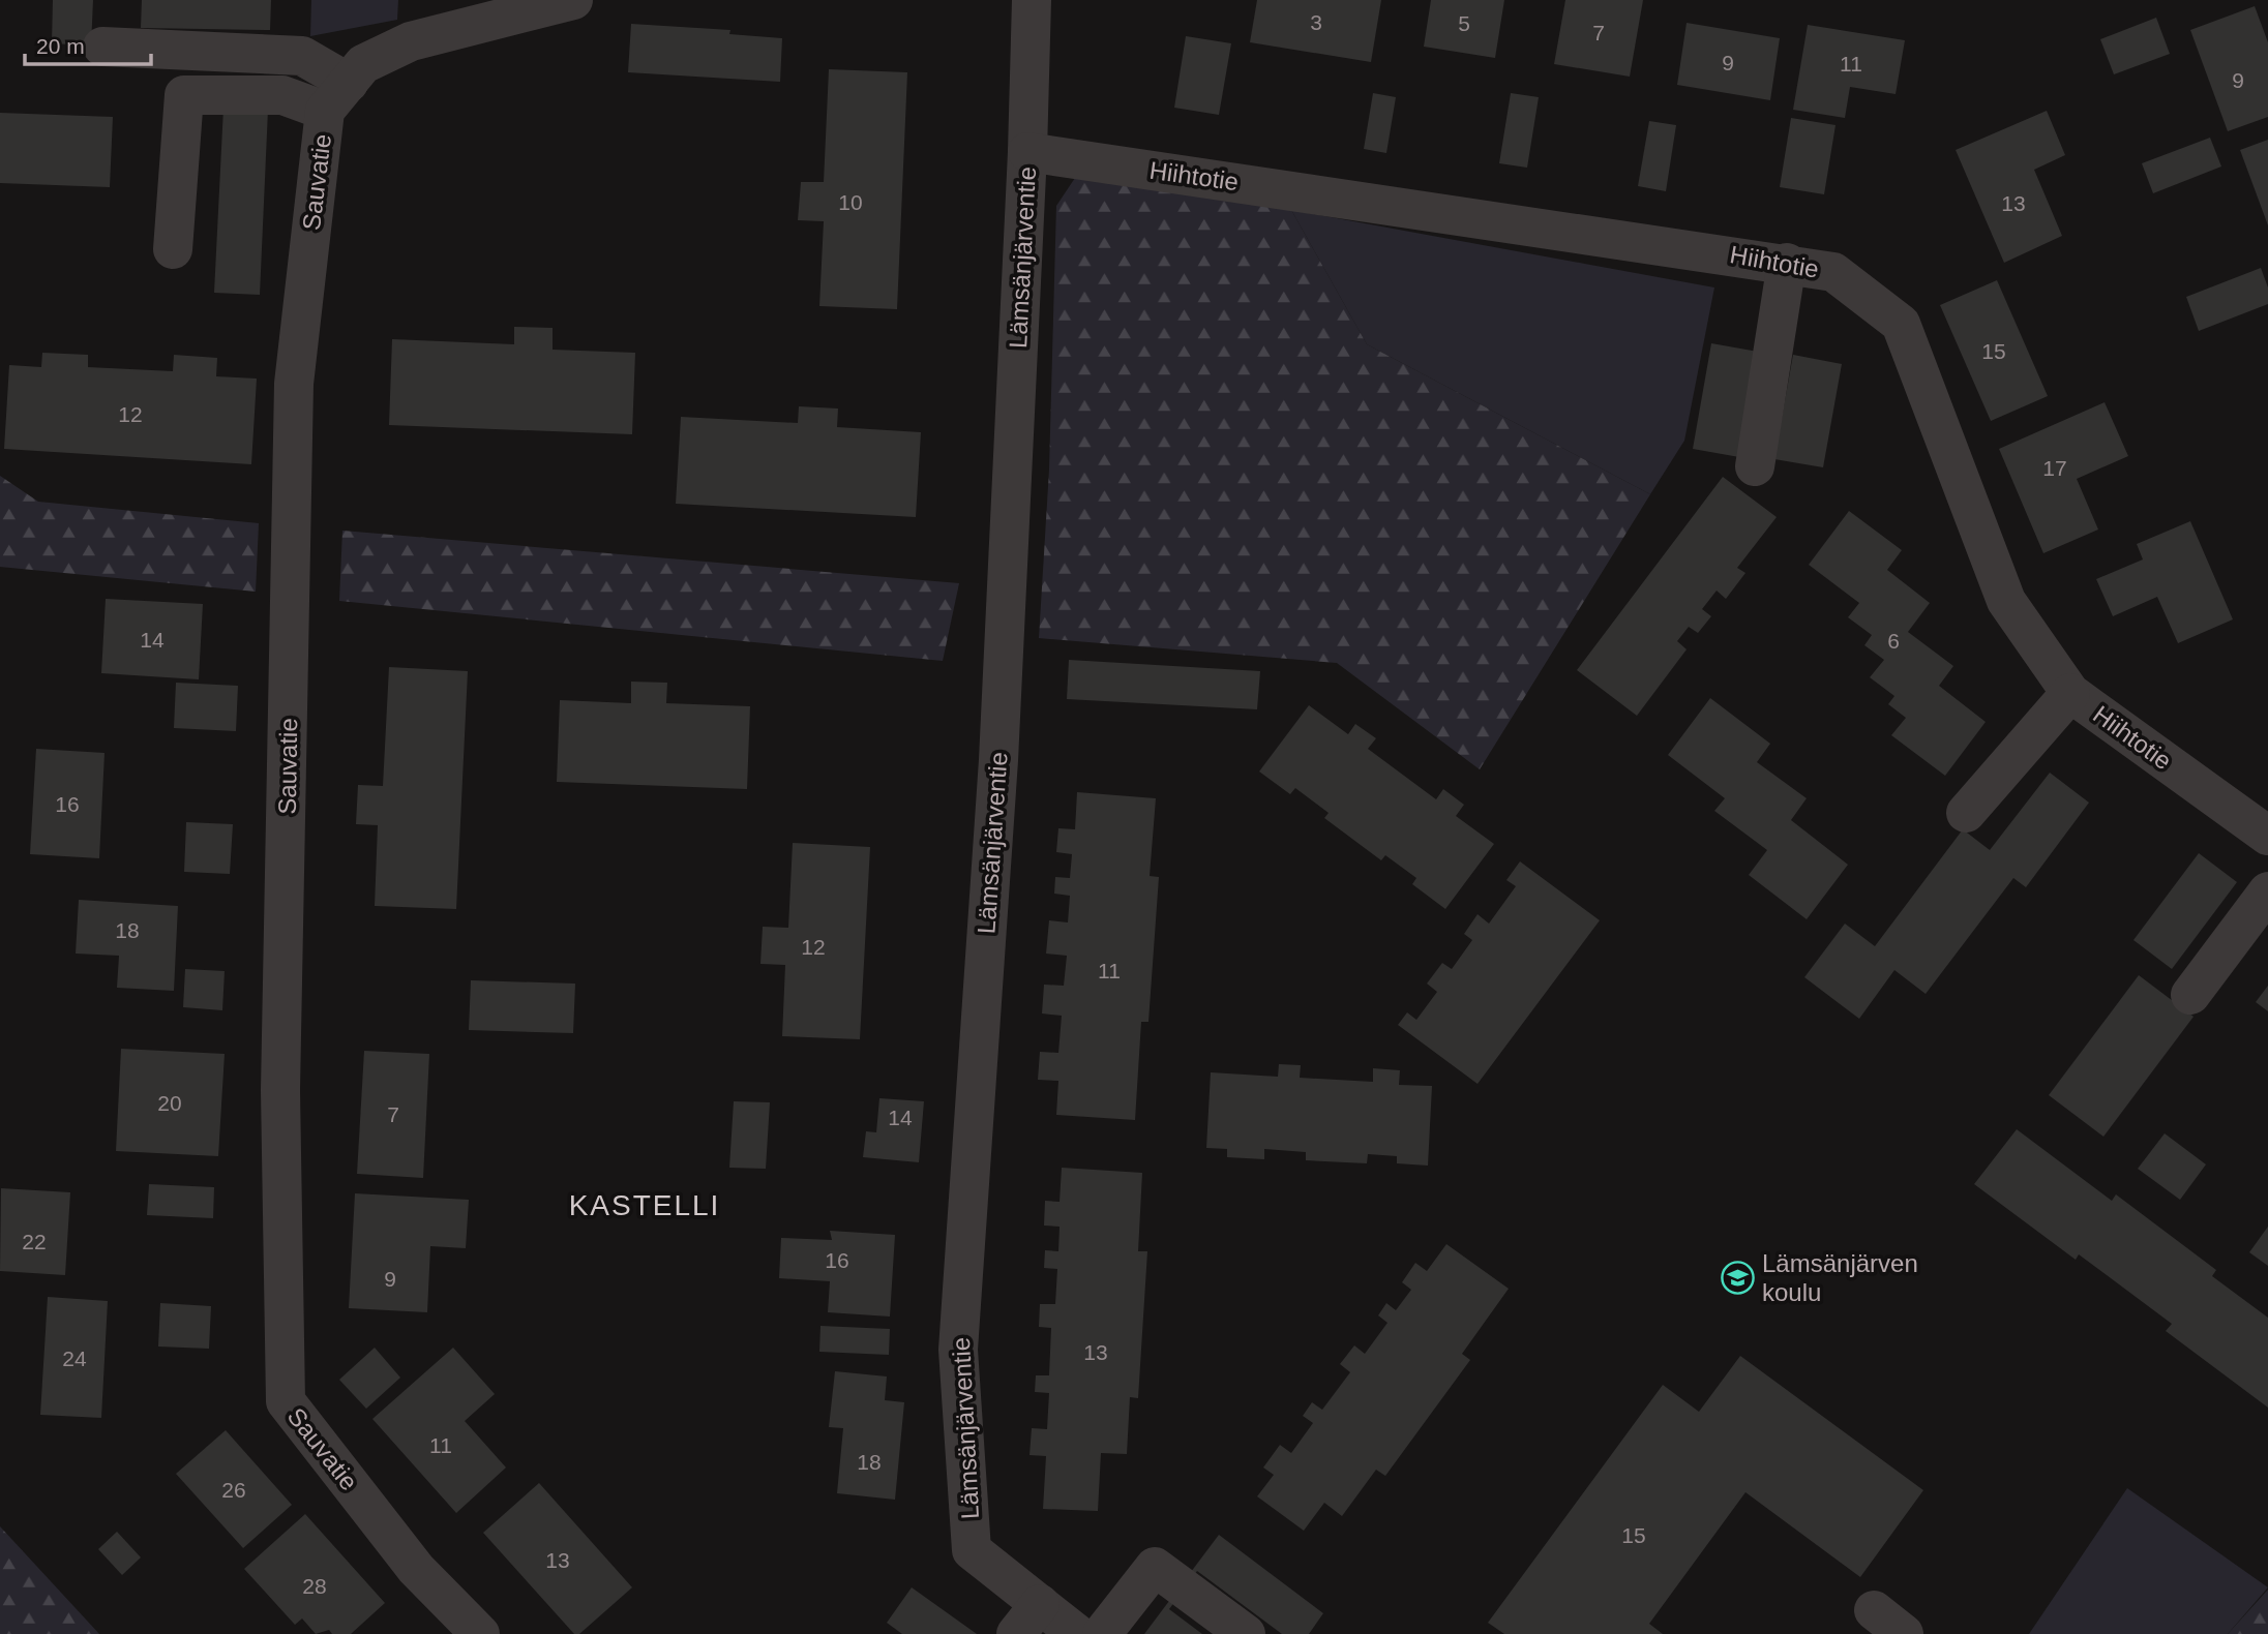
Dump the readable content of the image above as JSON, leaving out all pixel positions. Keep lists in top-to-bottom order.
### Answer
{
  "streets": {
    "street": ["Hiihtotie", "Sauvatie", "Lämsänjärventie"]
  },
  "crossings": [
    ["Hiihtotie", "Lämsänjärventie"]
  ],
  "districts": ["KASTELLI"],
  "places": {
    "school or university": ["Lämsänjärven koulu"]
  },
  "house_numbers": [
    "3",
    "5",
    "7",
    "9",
    "11",
    "9",
    "10",
    "13",
    "15",
    "12",
    "17",
    "14",
    "6",
    "16",
    "18",
    "12",
    "11",
    "20",
    "7",
    "14",
    "22",
    "16",
    "9",
    "13",
    "24",
    "11",
    "18",
    "26",
    "15",
    "13",
    "28"
  ],
  "scale_bar": "20 m"
}
